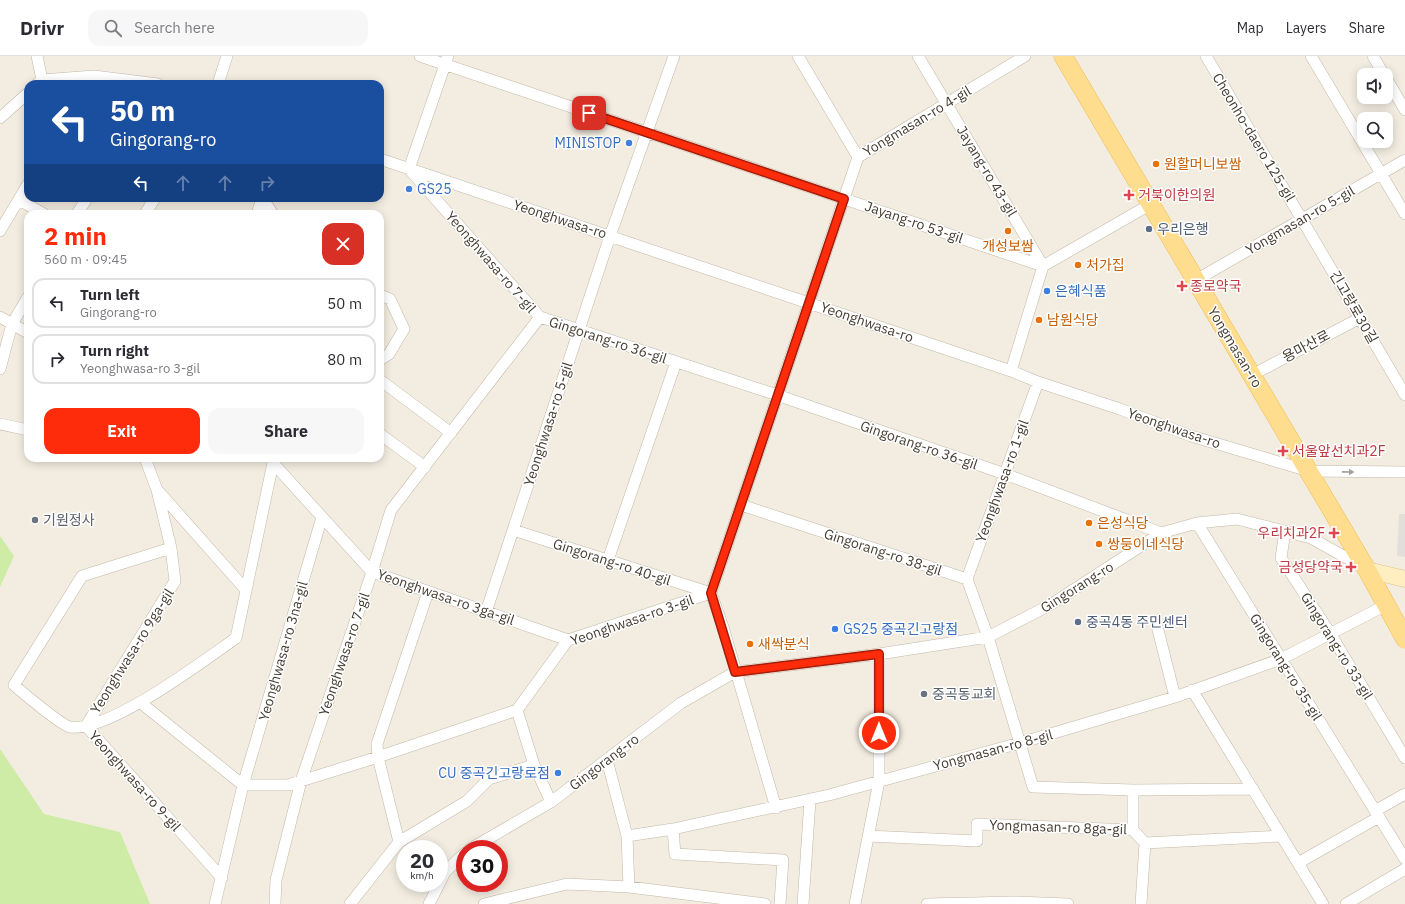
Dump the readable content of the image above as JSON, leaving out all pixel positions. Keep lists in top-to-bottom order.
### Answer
{
  "streets": {
    "main road": ["Yongmasan-ro", "Gingorang-ro"],
    "street": [
      "Yongmasan-ro 4-gil",
      "Cheonho-daero 125-gil",
      "Jayang-ro 43-gil",
      "Yeonghwasa-ro",
      "Yongmasan-ro 5-gil",
      "Jayang-ro 53-gil",
      "Yeonghwasa-ro 7-gil",
      "긴고랑로30길",
      "Gingorang-ro 36-gil",
      "용마산로",
      "Yeonghwasa-ro 5-gil",
      "Yeonghwasa-ro 1-gil",
      "Gingorang-ro 38-gil",
      "Gingorang-ro 40-gil",
      "Yeonghwasa-ro 3ga-gil",
      "Yeonghwasa-ro 3-gil",
      "Gingorang-ro 33-gil",
      "Yeonghwasa-ro 9ga-gil",
      "Yeonghwasa-ro 3na-gil",
      "Gingorang-ro 35-gil",
      "Yongmasan-ro 8-gil",
      "Yeonghwasa-ro 9-gil",
      "Yongmasan-ro 8ga-gil"
    ]
  },
  "crossings": [
    ["Yongmasan-ro 4-gil", "Jayang-ro 43-gil"],
    ["Yongmasan-ro 4-gil", "Yeonghwasa-ro"],
    ["Yongmasan-ro 4-gil", "Jayang-ro 53-gil"],
    ["Yongmasan-ro 4-gil", "Yeonghwasa-ro 3-gil"],
    ["Cheonho-daero 125-gil", "Yongmasan-ro 5-gil"],
    ["Cheonho-daero 125-gil", "긴고랑로30길"],
    ["Jayang-ro 43-gil", "Jayang-ro 53-gil"],
    ["Yeonghwasa-ro", "Yeonghwasa-ro 7-gil"],
    ["Yeonghwasa-ro", "Yongmasan-ro"],
    ["Yeonghwasa-ro", "Yeonghwasa-ro 5-gil"],
    ["Yeonghwasa-ro", "Yeonghwasa-ro 1-gil"],
    ["Yeonghwasa-ro", "Yeonghwasa-ro 3-gil"],
    ["Yongmasan-ro 5-gil", "긴고랑로30길"],
    ["Yongmasan-ro 5-gil", "Yongmasan-ro"],
    ["Jayang-ro 53-gil", "Yeonghwasa-ro 5-gil"],
    ["Yeonghwasa-ro 7-gil", "Gingorang-ro 36-gil"],
    ["Yeonghwasa-ro 7-gil", "Yeonghwasa-ro 3ga-gil"],
    ["긴고랑로30길", "용마산로"],
    ["Gingorang-ro 36-gil", "Yeonghwasa-ro 5-gil"],
    ["Gingorang-ro 36-gil", "Yeonghwasa-ro 1-gil"],
    ["Gingorang-ro 36-gil", "Gingorang-ro 40-gil"],
    ["Gingorang-ro 36-gil", "Gingorang-ro"],
    ["Gingorang-ro 36-gil", "Yeonghwasa-ro 3-gil"],
    ["용마산로", "Yongmasan-ro"],
    ["Yongmasan-ro", "Gingorang-ro"],
    ["Yongmasan-ro", "Yongmasan-ro 8-gil"],
    ["Yeonghwasa-ro 5-gil", "Gingorang-ro 40-gil"],
    ["Yeonghwasa-ro 5-gil", "Yeonghwasa-ro 3ga-gil"],
    ["Yeonghwasa-ro 1-gil", "Gingorang-ro 38-gil"],
    ["Gingorang-ro 38-gil", "Yeonghwasa-ro 3-gil"],
    ["Gingorang-ro 40-gil", "Yeonghwasa-ro 3-gil"],
    ["Gingorang-ro", "Yeonghwasa-ro 3-gil"],
    ["Gingorang-ro", "Gingorang-ro 33-gil"],
    ["Gingorang-ro", "Gingorang-ro 35-gil"],
    ["Yeonghwasa-ro 3ga-gil", "Yeonghwasa-ro 3-gil"],
    ["Yeonghwasa-ro 3ga-gil", "Yeonghwasa-ro 3na-gil"],
    ["Gingorang-ro 33-gil", "Yongmasan-ro 8-gil"],
    ["Yeonghwasa-ro 9ga-gil", "Yeonghwasa-ro 9-gil"],
    ["Yeonghwasa-ro 3na-gil", "Yeonghwasa-ro 9-gil"],
    ["Gingorang-ro 35-gil", "Yongmasan-ro 8-gil"]
  ],
  "places": {
    "other": [
      "MINISTOP",
      "원할머니보쌈",
      "GS25",
      "우리은행",
      "개성보쌈",
      "처가집",
      "은혜식품",
      "남원식당",
      "기원정사",
      "은성식당",
      "쌍둥이네식당",
      "중곡4동 주민센터",
      "GS25 중곡긴고랑점",
      "새싹분식",
      "중곡동교회",
      "CU 중곡긴고랑로점"
    ],
    "health": [
      "거북이한의원",
      "종로약국",
      "서울앞선치과2F",
      "우리치과2F",
      "금성당약국"
    ]
  },
  "page": {
    "header": "Drivr",
    "search": "Search here",
    "nav": ["Map", "Layers", "Share"],
    "turn": ["50 m", "Gingorang-ro"],
    "heading": ["2 min", "560 m · 09:45"],
    "list": [
      {
        "name": "Turn left",
        "note": "Gingorang-ro",
        "value": "50 m"
      },
      {
        "name": "Turn right",
        "note": "Yeonghwasa-ro 3-gil",
        "value": "80 m"
      }
    ],
    "buttons": ["Exit", "Share"],
    "speed": "20 km/h",
    "limit": "30"
  }
}
